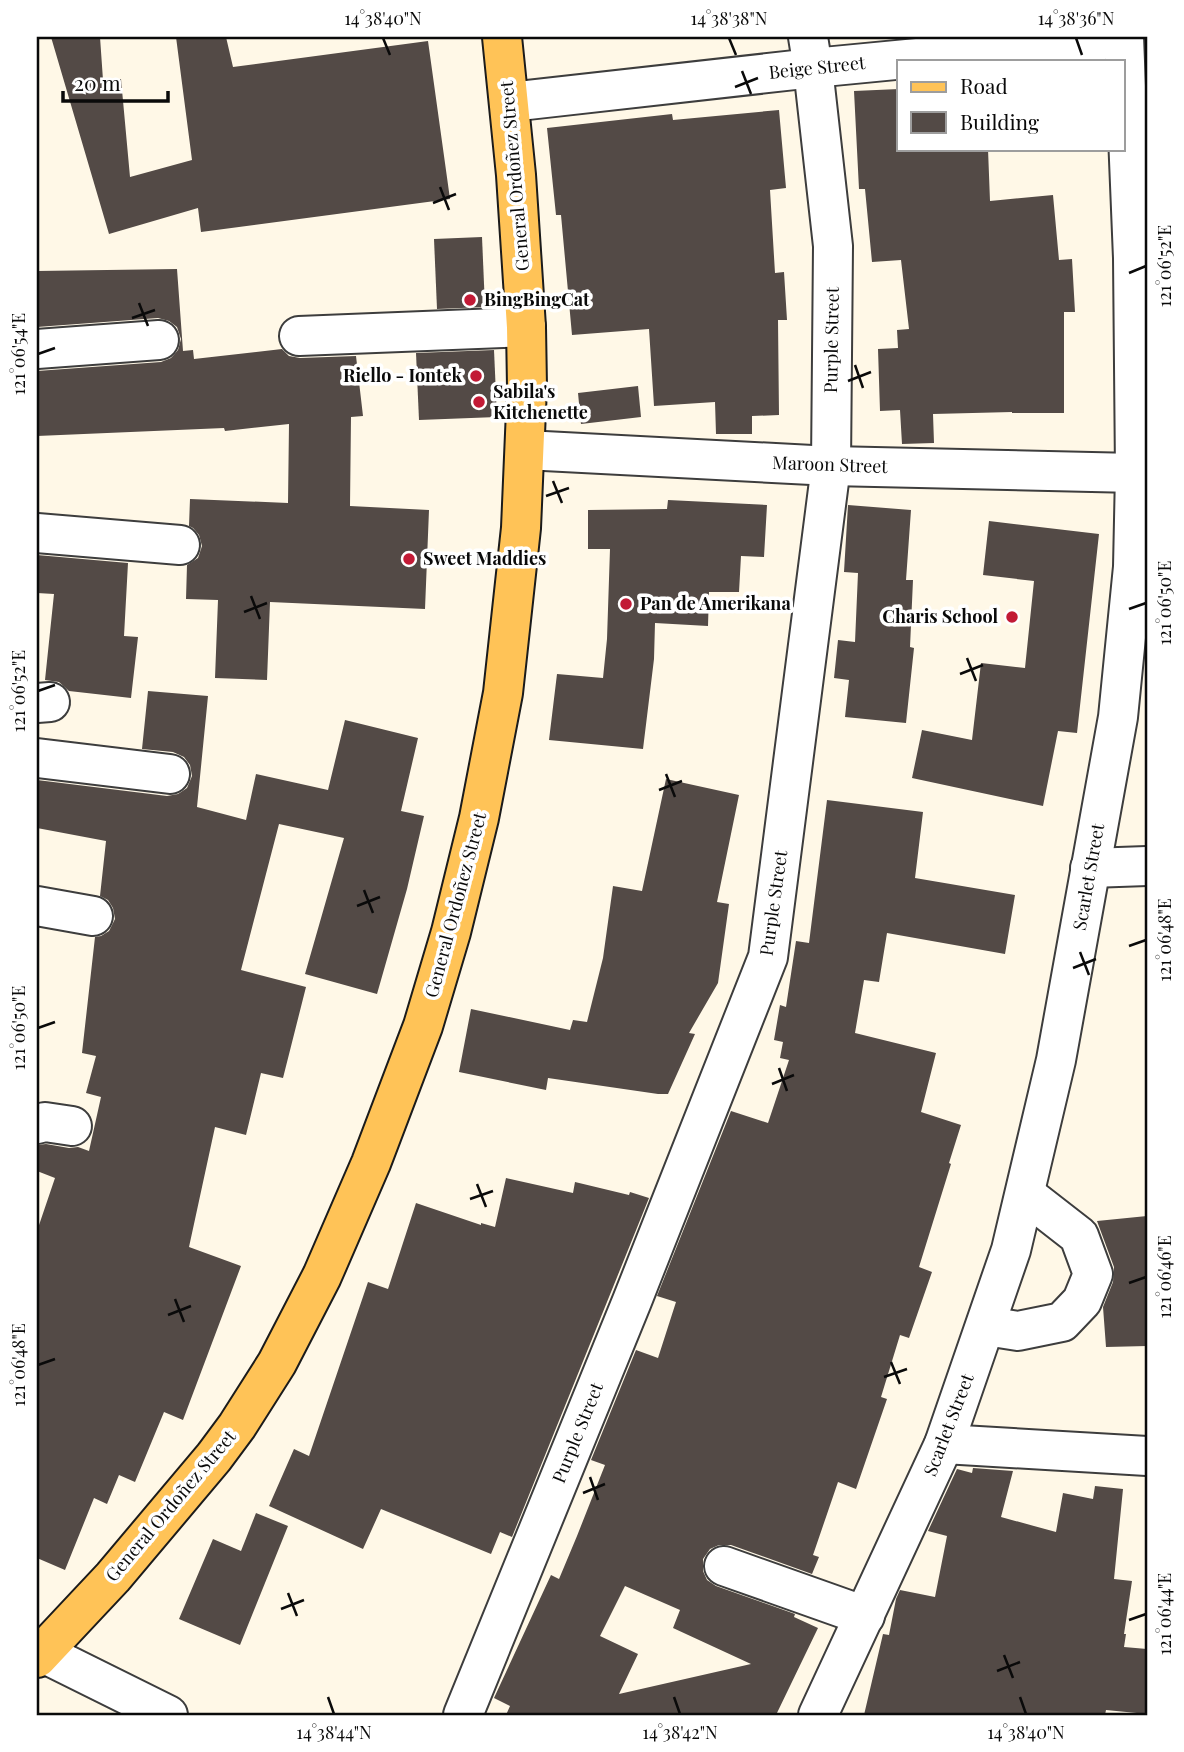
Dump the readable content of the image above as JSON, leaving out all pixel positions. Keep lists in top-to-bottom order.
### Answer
{
  "streets": {
    "main road": ["General Ordoñez Street"],
    "street": [
      "Beige Street",
      "Purple Street",
      "Maroon Street",
      "Scarlet Street"
    ]
  },
  "crossings": [
    ["Beige Street", "General Ordoñez Street"],
    ["Beige Street", "Purple Street"],
    ["Beige Street", "Scarlet Street"],
    ["General Ordoñez Street", "Maroon Street"],
    ["Purple Street", "Maroon Street"],
    ["Maroon Street", "Scarlet Street"]
  ],
  "places": [
    "BingBingCat",
    "Riello - Iontek",
    "Sabila's Kitchenette",
    "Sweet Maddies",
    "Pan de Amerikana",
    "Charis School"
  ],
  "legend": ["Road", "Building"],
  "scale_bar": "20 m",
  "coordinates": [
    "14°38'40\"N",
    "14°38'38\"N",
    "14°38'36\"N",
    "121°06'52\"E",
    "121°06'54\"E",
    "121°06'50\"E",
    "121°06'48\"E",
    "121°06'46\"E",
    "121°06'44\"E",
    "14°38'44\"N",
    "14°38'42\"N"
  ]
}
